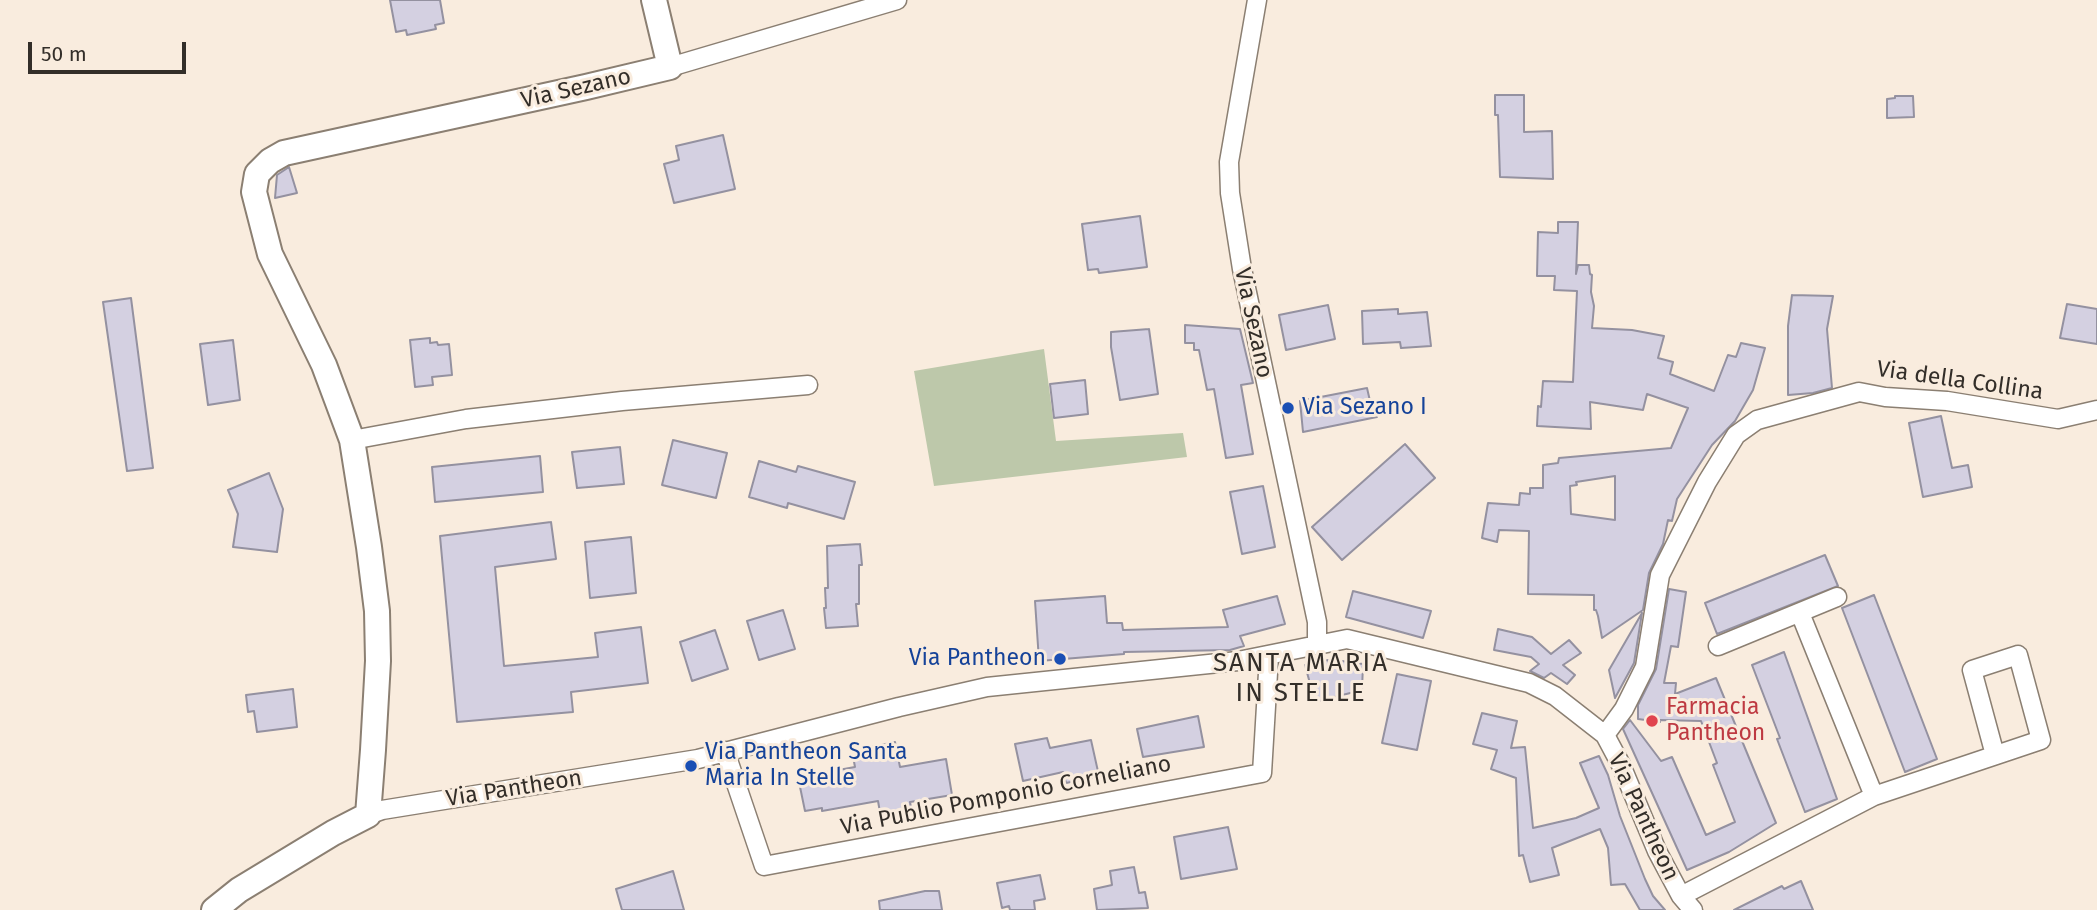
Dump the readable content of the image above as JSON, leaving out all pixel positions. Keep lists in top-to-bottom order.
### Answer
{
  "streets": {
    "street": [
      "Via Sezano",
      "Via della Collina",
      "Via Pantheon",
      "Via Publio Pomponio Corneliano"
    ]
  },
  "crossings": [
    ["Via Sezano", "Via Pantheon"],
    ["Via della Collina", "Via Pantheon"],
    ["Via Pantheon", "Via Publio Pomponio Corneliano"]
  ],
  "districts": ["SANTA MARIA IN STELLE"],
  "places": [
    "Via Sezano I",
    "Via Pantheon",
    "Farmacia Pantheon",
    "Via Pantheon Santa Maria In Stelle"
  ],
  "scale_bar": "50 m"
}
